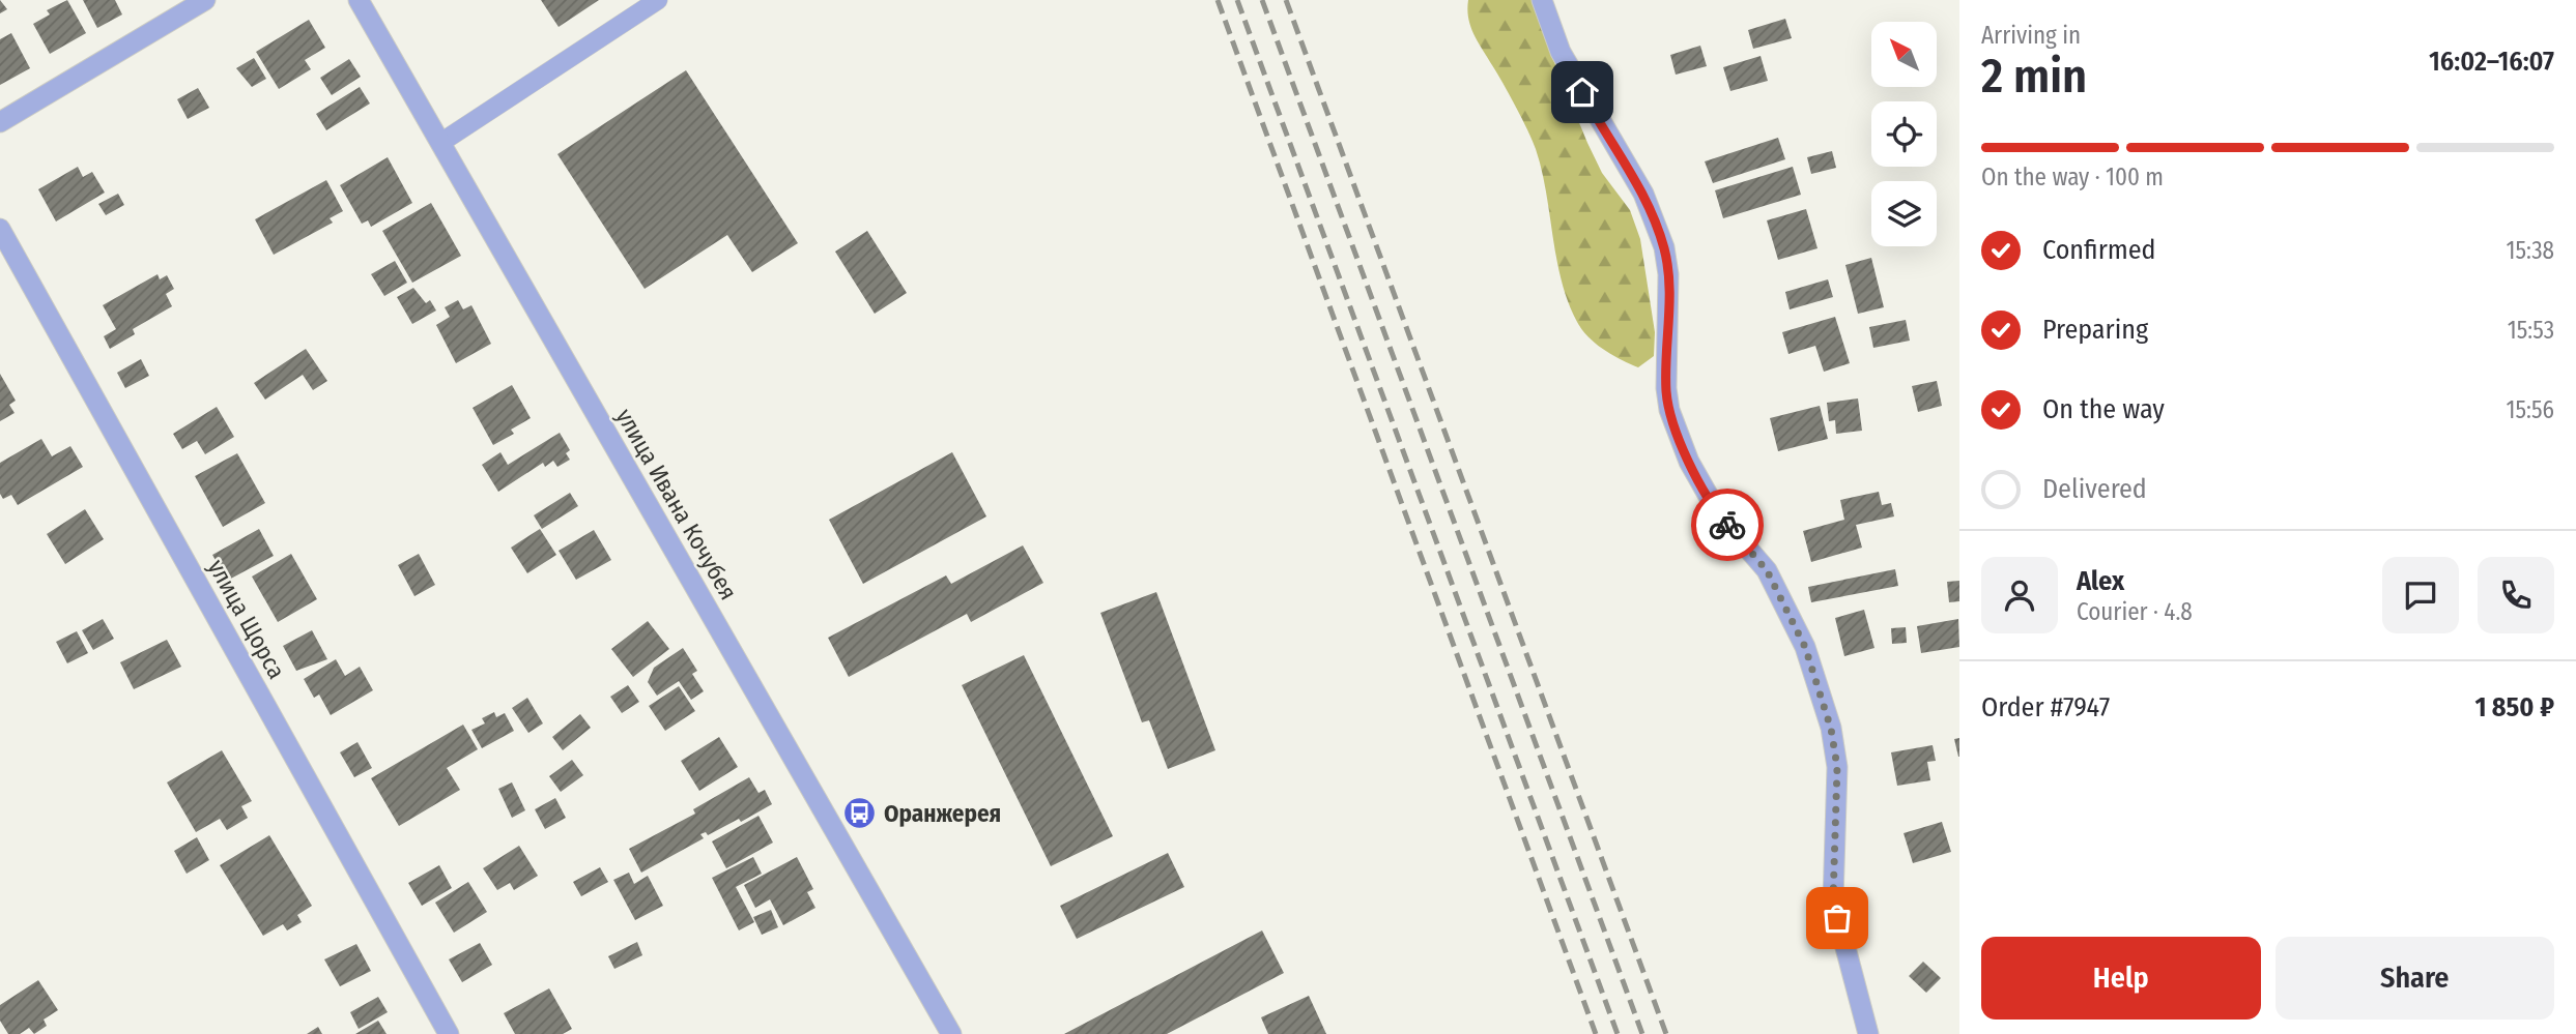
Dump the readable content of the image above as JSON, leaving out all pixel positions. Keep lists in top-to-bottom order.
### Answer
{
  "streets": {
    "street": ["улица Ивана Кочубея", "улица Щорса"]
  },
  "places": {
    "bus stop": ["Оранжерея"]
  },
  "north": "top left",
  "page": {
    "heading": ["2 min", "Arriving in", "16:02–16:07"],
    "panel": [
      "Alex",
      "Courier · 4.8",
      "Order #7947",
      "1 850 ₽"
    ],
    "bar": "On the way · 100 m",
    "list": [
      ["Confirmed", "15:38"],
      ["Preparing", "15:53"],
      ["On the way", "15:56"],
      "Delivered"
    ],
    "buttons": ["Help", "Share"]
  }
}
